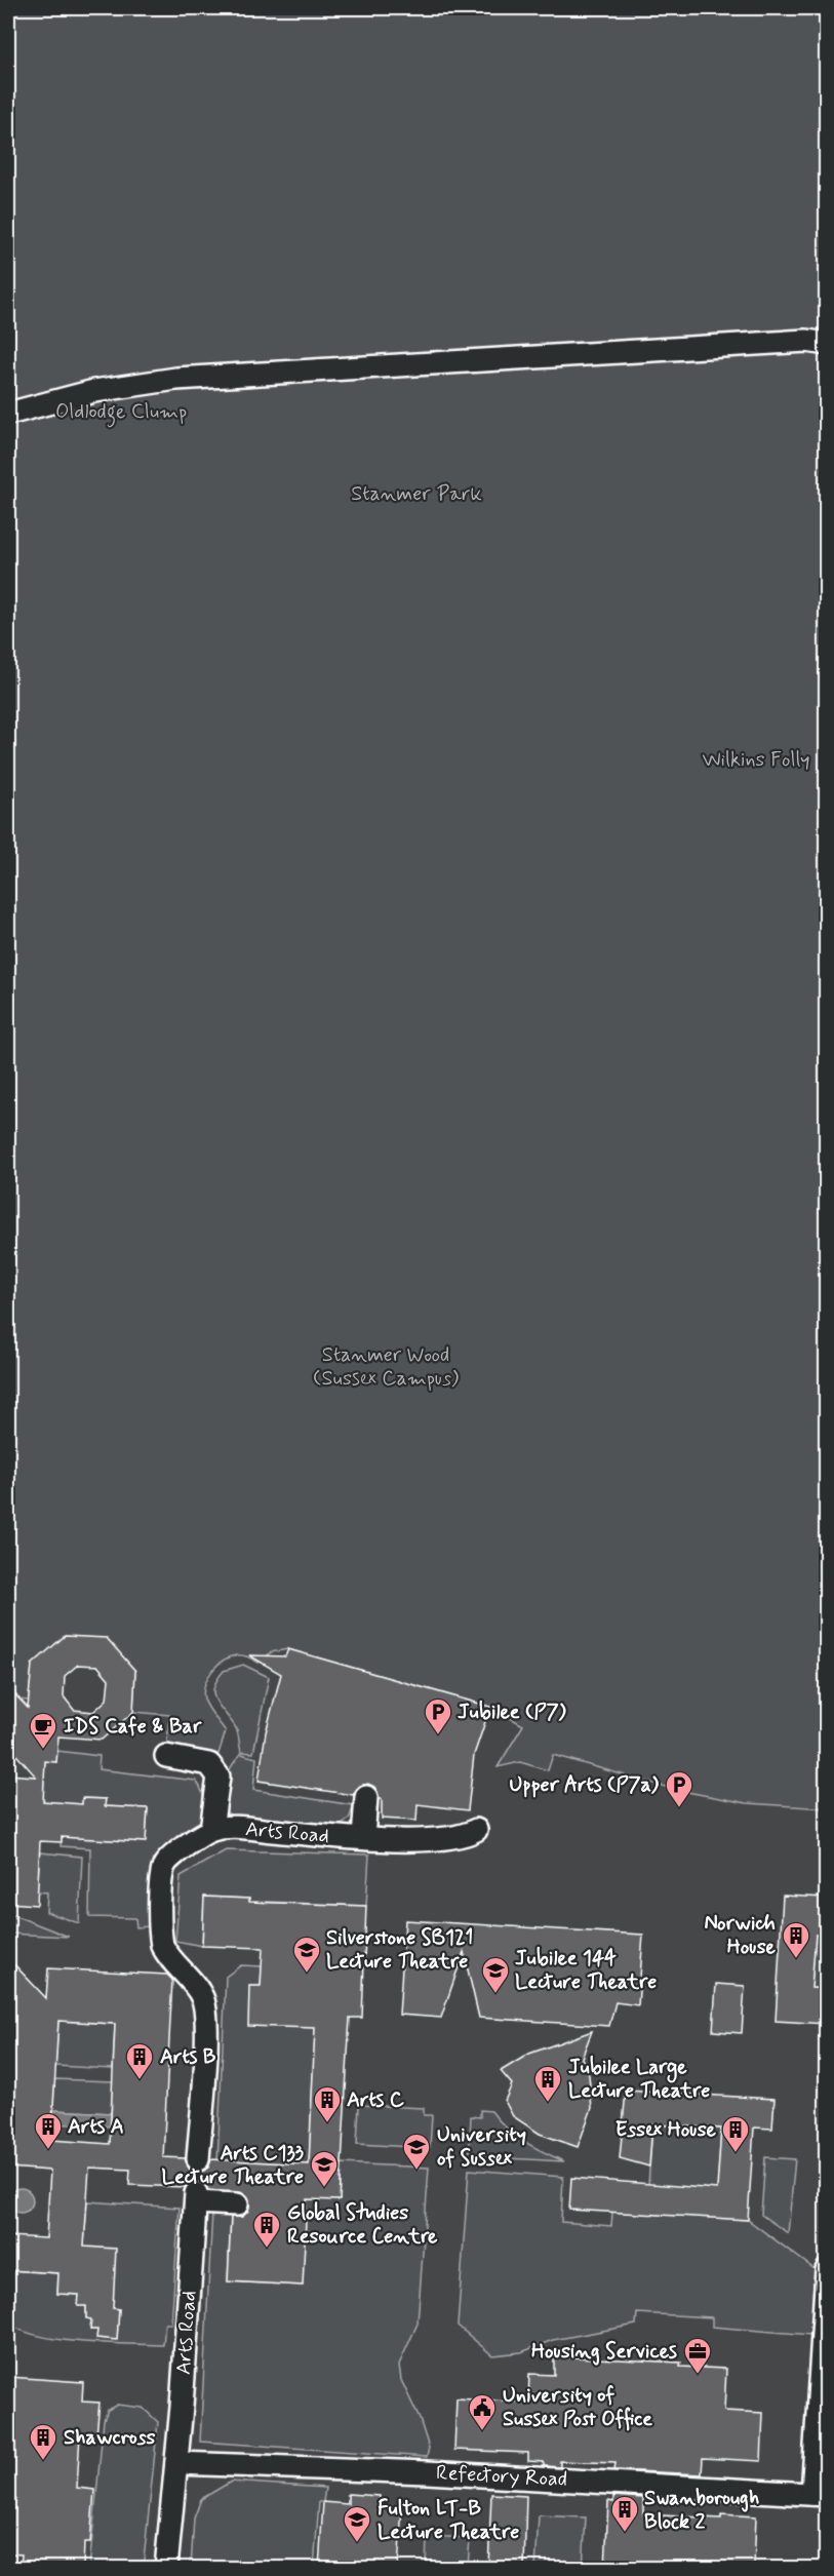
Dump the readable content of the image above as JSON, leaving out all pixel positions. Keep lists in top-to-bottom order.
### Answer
{
  "streets": {
    "street": ["Arts Road", "Refectory Road"]
  },
  "crossings": [
    ["Arts Road", "Refectory Road"]
  ],
  "parks": [
    "Oldlodge Clump",
    "Stanmer Park",
    "Wilkins Folly",
    "Stanmer Wood (Sussex Campus)"
  ],
  "places": {
    "parking": ["Jubilee (P7)", "Upper Arts (P7a)"],
    "cafe": ["IDS Cafe & Bar"],
    "building": [
      "Norwich House",
      "Arts B",
      "Jubilee Large Lecture Theatre",
      "Arts C",
      "Arts A",
      "Essex House",
      "Global Studies Resource Centre",
      "Shawcross",
      "Swanborough Block 2"
    ],
    "school or university": [
      "Silverstone SB121 Lecture Theatre",
      "Jubilee 144 Lecture Theatre",
      "University of Sussex",
      "Arts C133 Lecture Theatre",
      "Fulton LT-B Lecture Theatre"
    ],
    "office": ["Housing Services"],
    "public building": ["University of Sussex Post Office"]
  }
}
